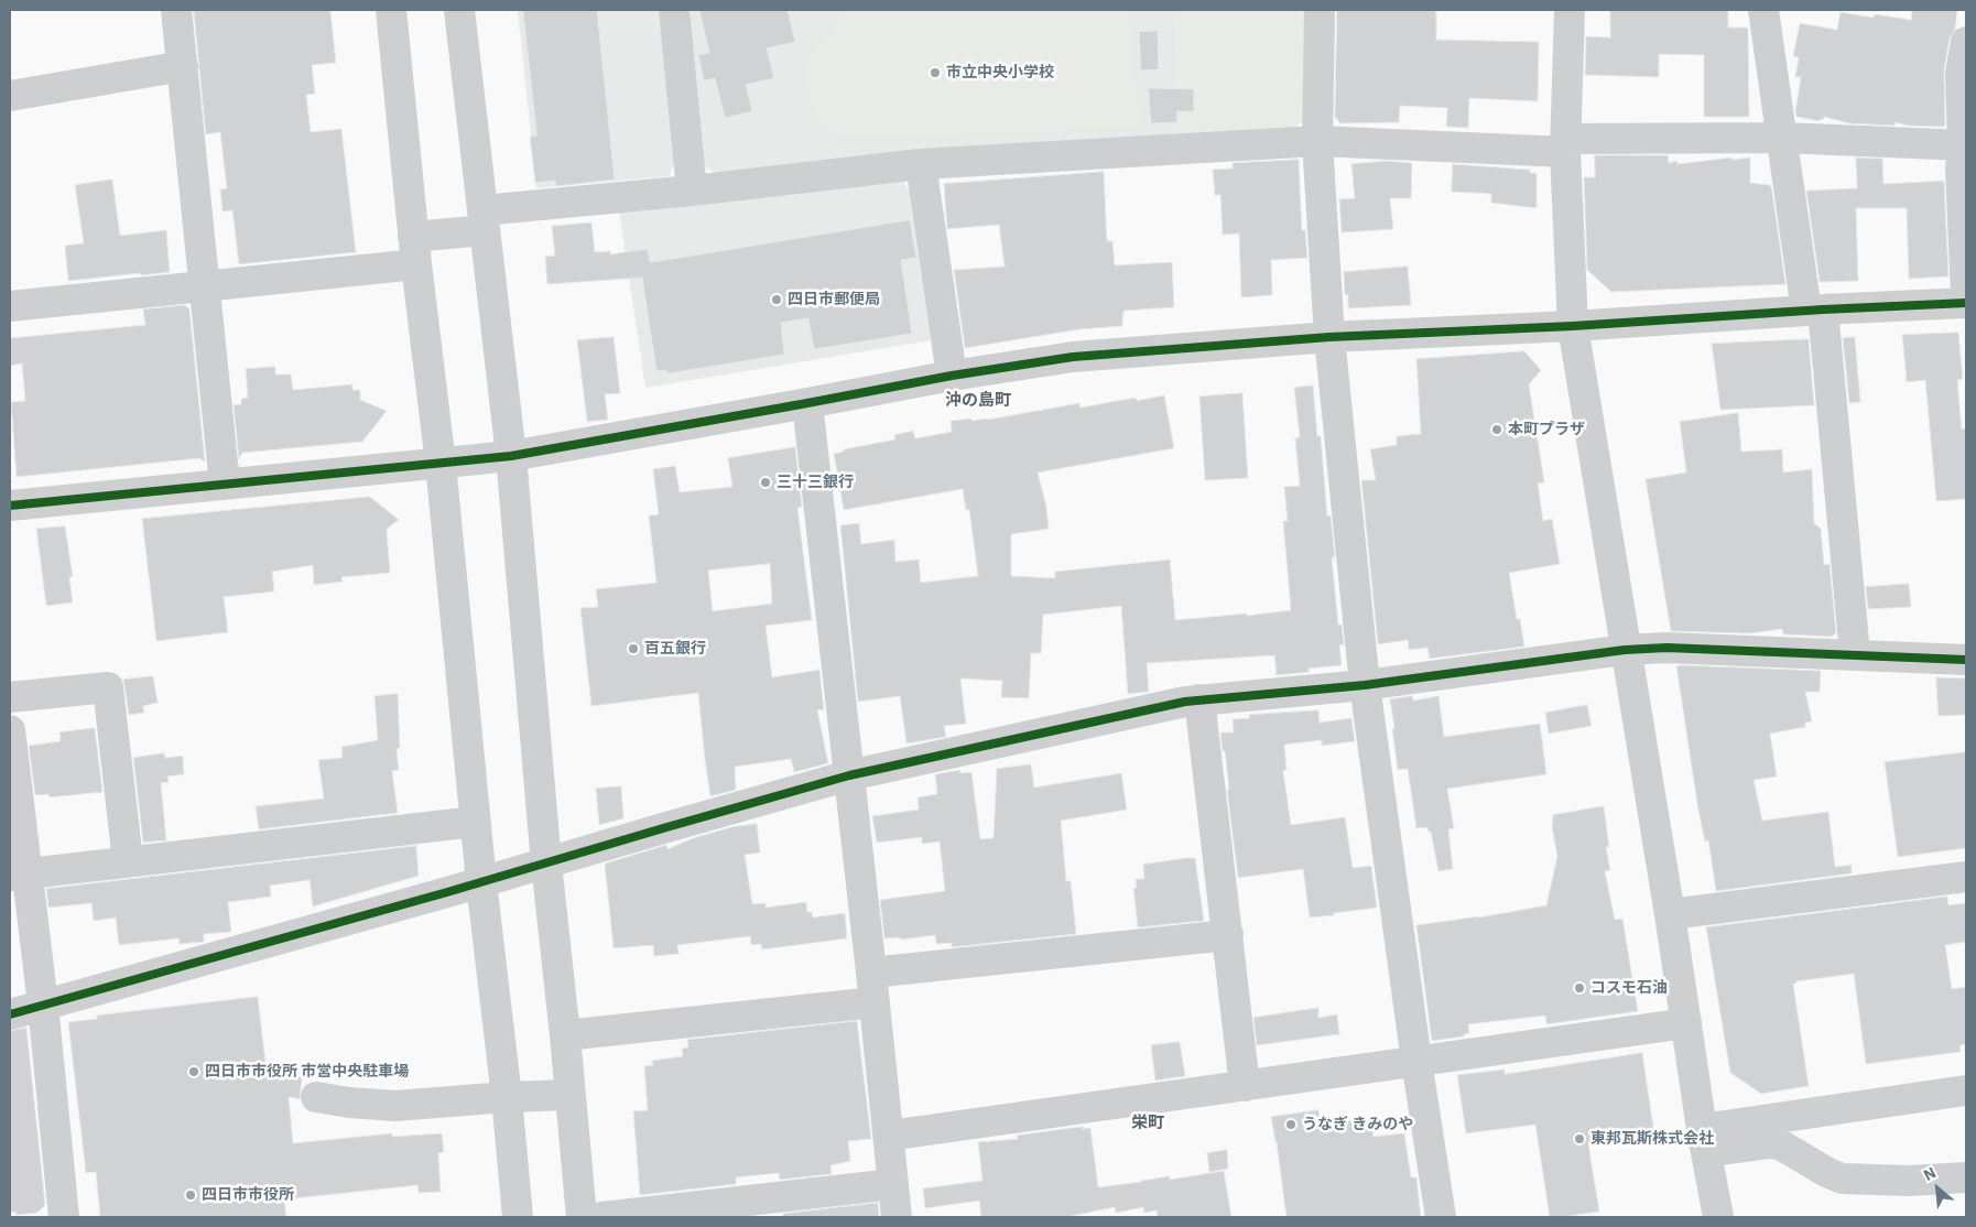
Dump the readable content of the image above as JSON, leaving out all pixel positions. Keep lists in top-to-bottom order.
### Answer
{
  "districts": ["沖の島町", "栄町"],
  "places": [
    "市立中央小学校",
    "四日市郵便局",
    "本町プラザ",
    "三十三銀行",
    "百五銀行",
    "コスモ石油",
    "四日市市役所 市営中央駐車場",
    "うなぎ きみのや",
    "東邦瓦斯株式会社",
    "四日市市役所"
  ],
  "north": "top left"
}
